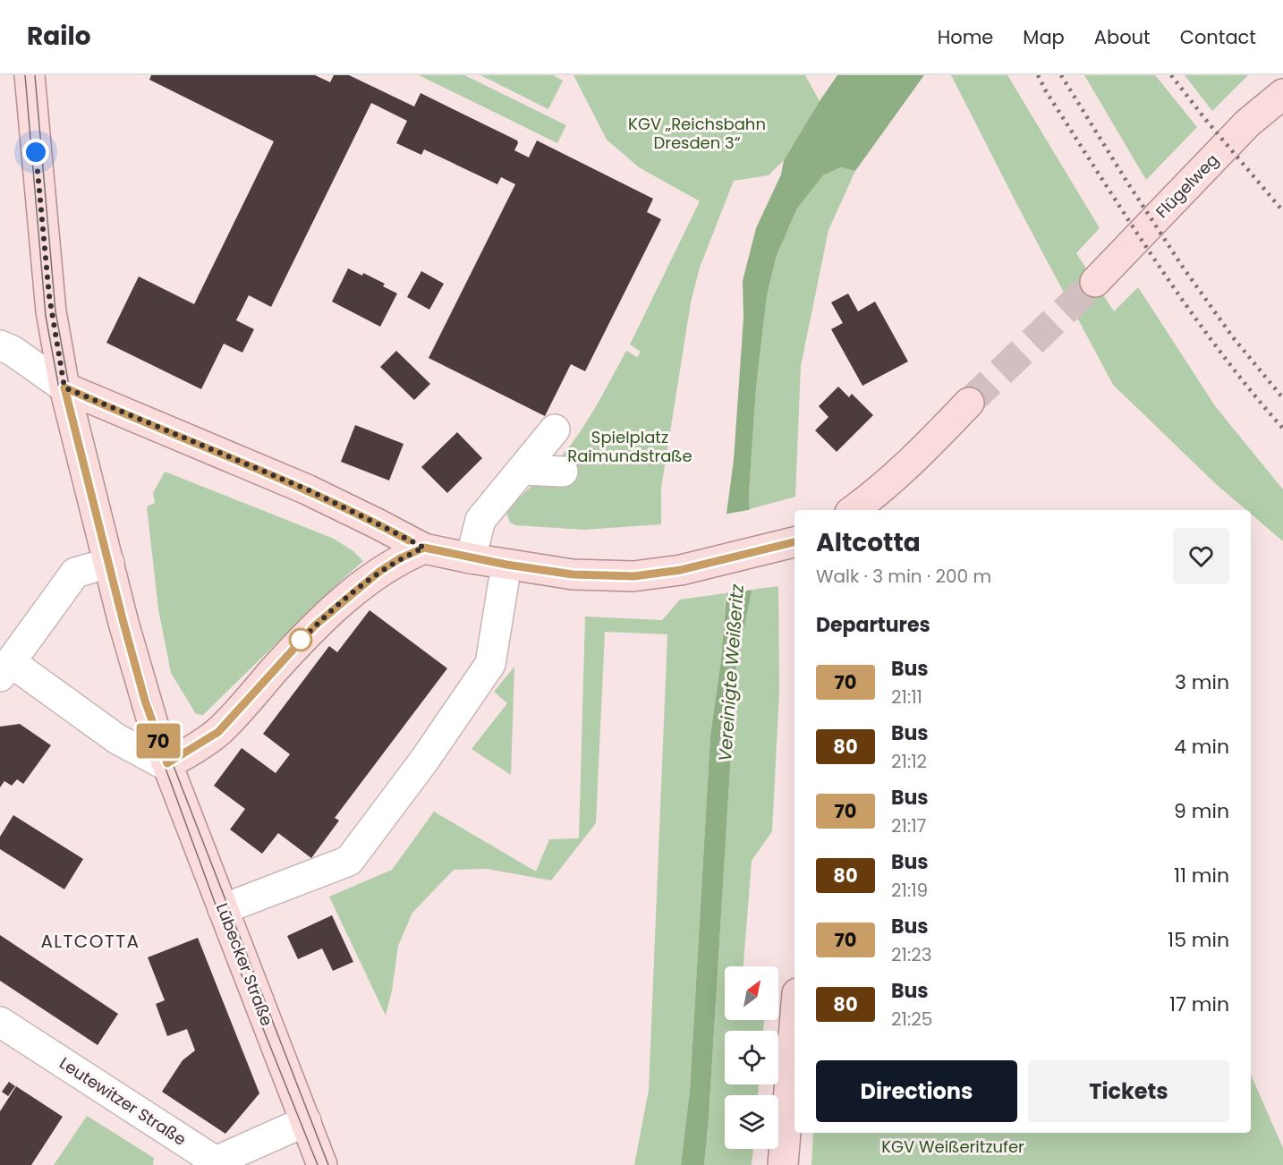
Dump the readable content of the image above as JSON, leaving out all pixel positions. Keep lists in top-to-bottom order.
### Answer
{
  "streets": {
    "main road": ["Flügelweg", "Lübecker Straße"],
    "street": ["Leutewitzer Straße"]
  },
  "crossings": [
    ["Lübecker Straße", "Leutewitzer Straße"]
  ],
  "districts": ["ALTCOTTA"],
  "water": ["Vereinigte Weißeritz"],
  "parks": ["KGV „Reichsbahn Dresden 3“", "Spielplatz Raimundstraße", "KGV Weißeritzufer"],
  "lines": ["bus line 70"],
  "north": "top right",
  "page": {
    "header": "Railo",
    "nav": [
      "Home",
      "Map",
      "About",
      "Contact"
    ],
    "on_map": "70",
    "heading": [
      ["Altcotta", "Walk · 3 min · 200 m"],
      "Departures"
    ],
    "list": [
      {
        "mark": "70",
        "name": "Bus",
        "note": "21:11",
        "value": "3 min"
      },
      {
        "mark": "80",
        "name": "Bus",
        "note": "21:12",
        "value": "4 min"
      },
      {
        "mark": "70",
        "name": "Bus",
        "note": "21:17",
        "value": "9 min"
      },
      {
        "mark": "80",
        "name": "Bus",
        "note": "21:19",
        "value": "11 min"
      },
      {
        "mark": "70",
        "name": "Bus",
        "note": "21:23",
        "value": "15 min"
      },
      {
        "mark": "80",
        "name": "Bus",
        "note": "21:25",
        "value": "17 min"
      }
    ],
    "buttons": ["Directions", "Tickets"]
  }
}
